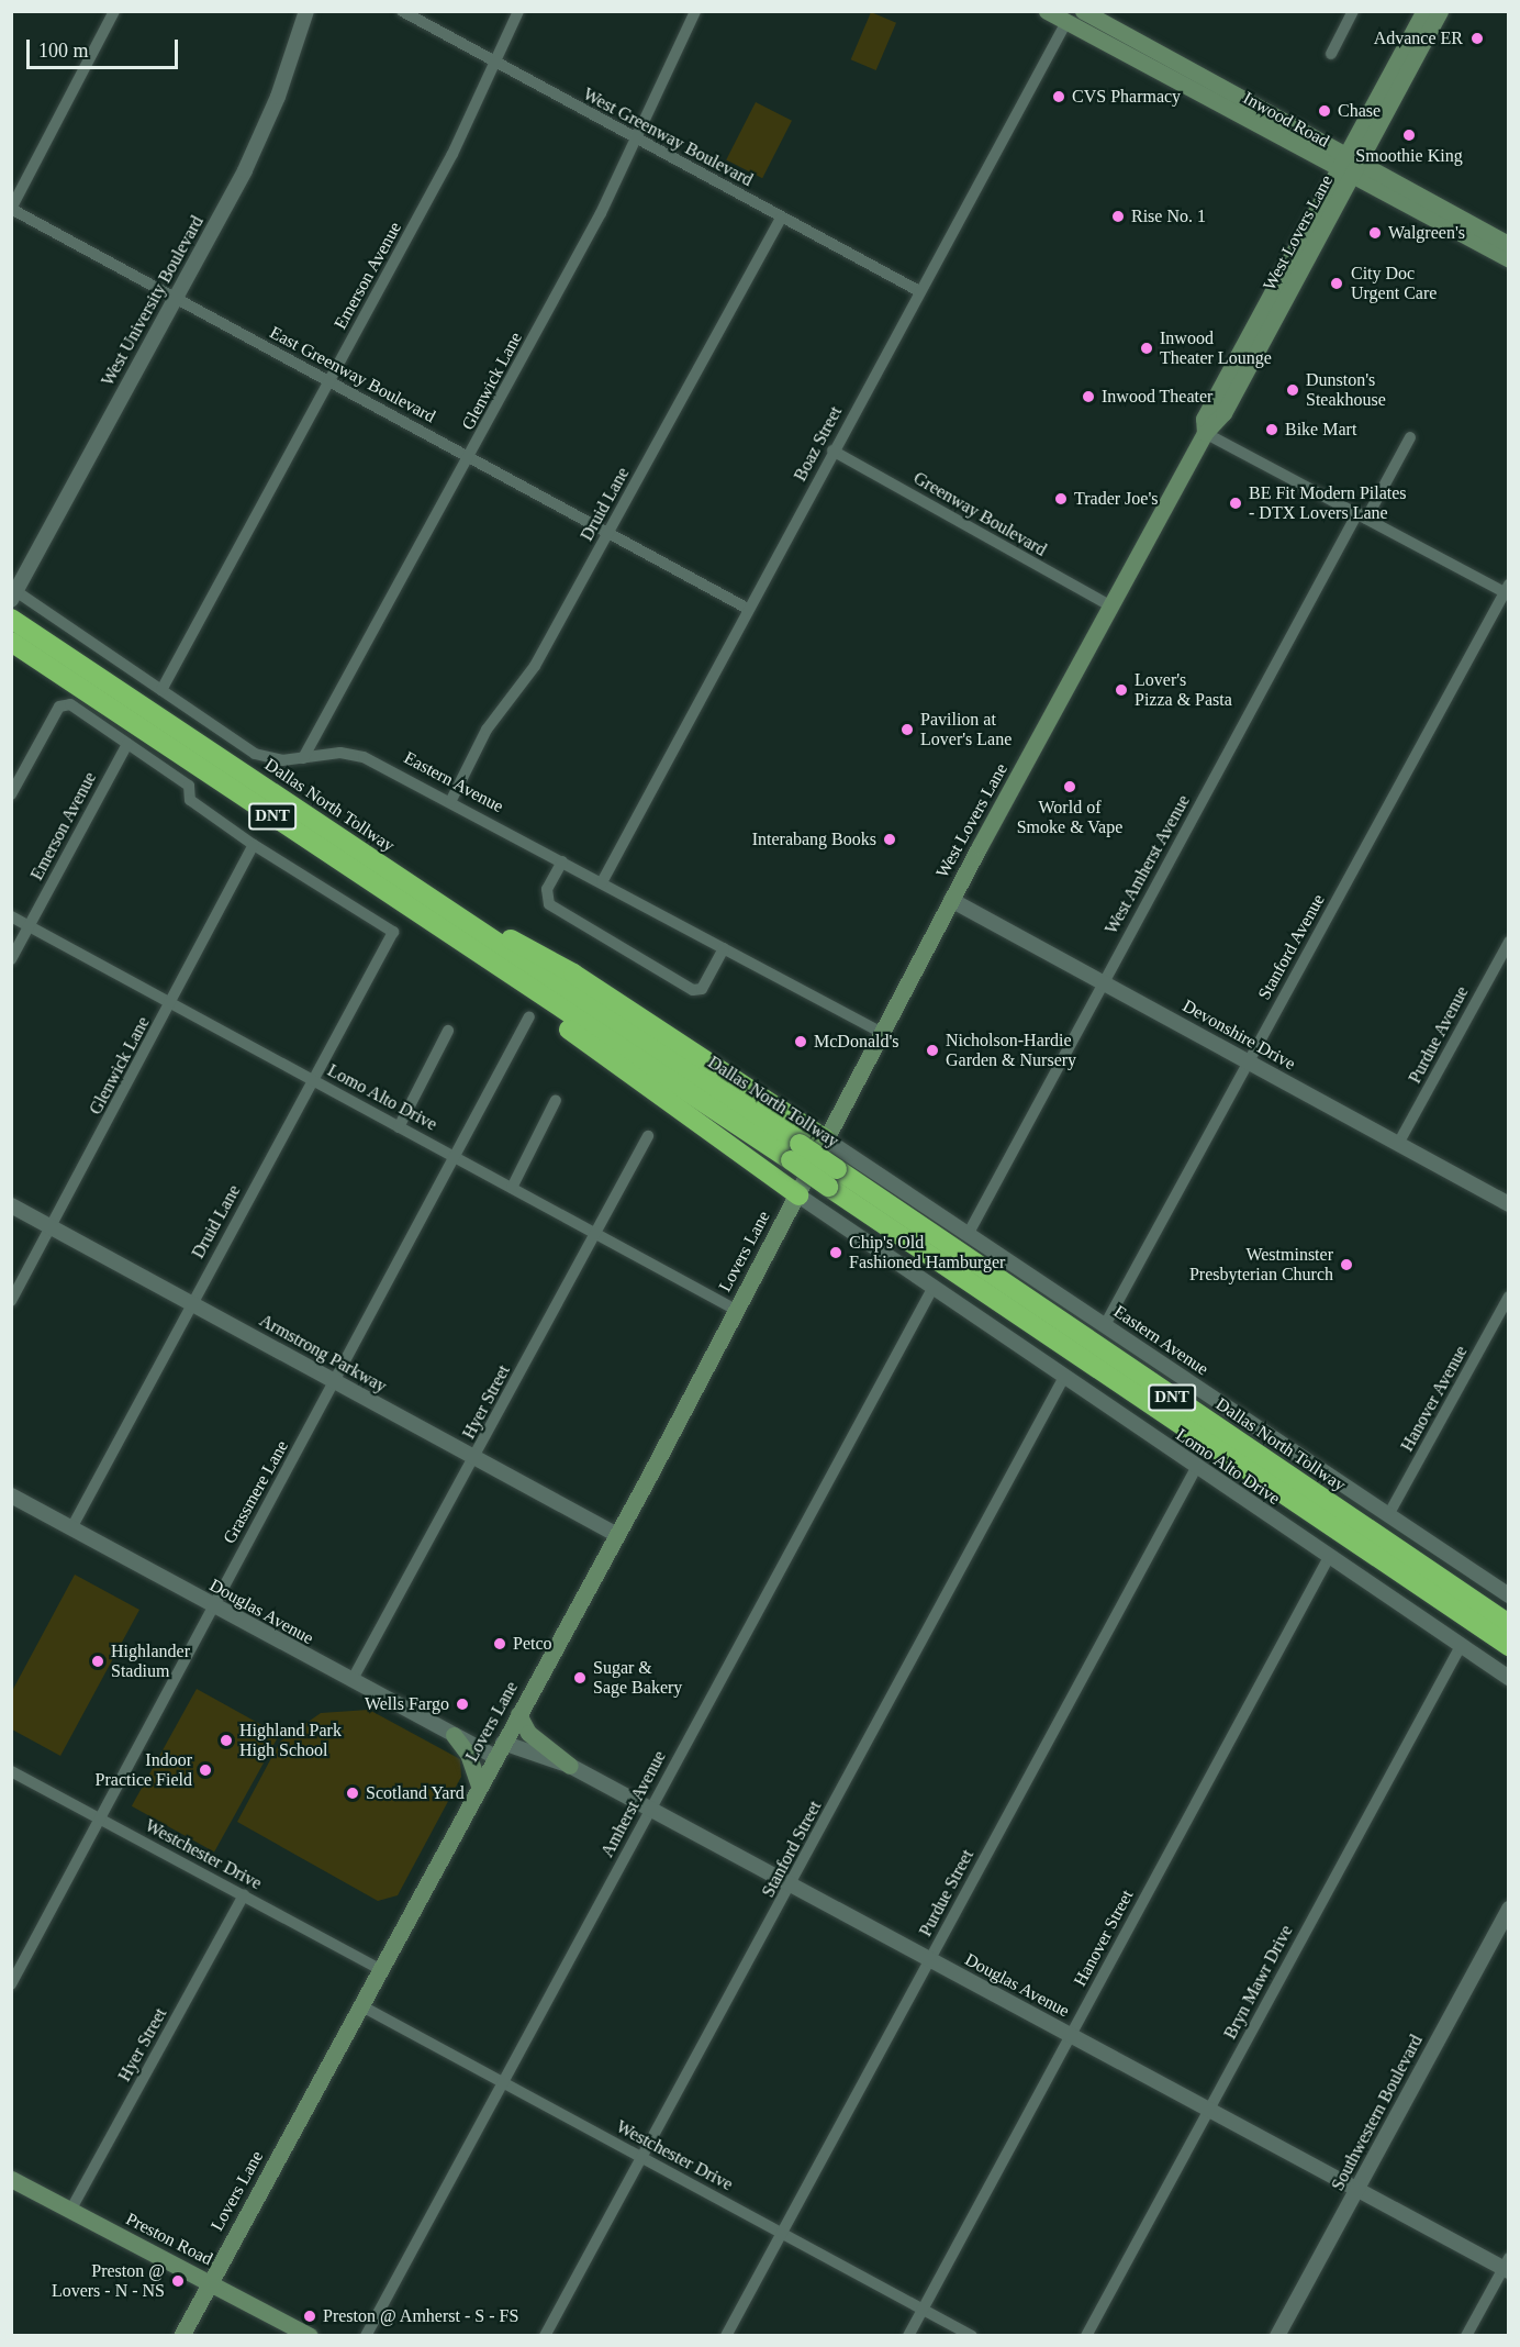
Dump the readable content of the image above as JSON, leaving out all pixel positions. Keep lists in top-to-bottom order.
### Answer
{
  "streets": {
    "highway": ["Dallas North Tollway", "DNT"],
    "main road": [
      "Inwood Road",
      "West Lovers Lane",
      "Lovers Lane",
      "Preston Road"
    ],
    "street": [
      "West Greenway Boulevard",
      "Emerson Avenue",
      "West University Boulevard",
      "East Greenway Boulevard",
      "Glenwick Lane",
      "Boaz Street",
      "Druid Lane",
      "Greenway Boulevard",
      "Eastern Avenue",
      "West Amherst Avenue",
      "Stanford Avenue",
      "Devonshire Drive",
      "Purdue Avenue",
      "Lomo Alto Drive",
      "Armstrong Parkway",
      "Hanover Avenue",
      "Hyer Street",
      "Grassmere Lane",
      "Douglas Avenue",
      "Amherst Avenue",
      "Stanford Street",
      "Westchester Drive",
      "Purdue Street",
      "Hanover Street",
      "Bryn Mawr Drive",
      "Southwestern Boulevard"
    ]
  },
  "crossings": [
    ["Inwood Road", "West Lovers Lane"],
    ["Inwood Road", "Boaz Street"],
    ["West Greenway Boulevard", "Emerson Avenue"],
    ["West Greenway Boulevard", "Glenwick Lane"],
    ["West Greenway Boulevard", "Boaz Street"],
    ["West Greenway Boulevard", "Druid Lane"],
    ["West Lovers Lane", "Greenway Boulevard"],
    ["West Lovers Lane", "Eastern Avenue"],
    ["West Lovers Lane", "Devonshire Drive"],
    ["West Lovers Lane", "Lomo Alto Drive"],
    ["West Lovers Lane", "Lovers Lane"],
    ["Emerson Avenue", "East Greenway Boulevard"],
    ["Emerson Avenue", "Eastern Avenue"],
    ["Emerson Avenue", "Lomo Alto Drive"],
    ["West University Boulevard", "East Greenway Boulevard"],
    ["West University Boulevard", "Eastern Avenue"],
    ["East Greenway Boulevard", "Glenwick Lane"],
    ["East Greenway Boulevard", "Boaz Street"],
    ["East Greenway Boulevard", "Druid Lane"],
    ["Glenwick Lane", "Druid Lane"],
    ["Glenwick Lane", "Eastern Avenue"],
    ["Glenwick Lane", "Lomo Alto Drive"],
    ["Glenwick Lane", "Armstrong Parkway"],
    ["Boaz Street", "Greenway Boulevard"],
    ["Boaz Street", "Eastern Avenue"],
    ["Druid Lane", "Eastern Avenue"],
    ["Druid Lane", "Lomo Alto Drive"],
    ["Druid Lane", "Armstrong Parkway"],
    ["Druid Lane", "Douglas Avenue"],
    ["Eastern Avenue", "West Amherst Avenue"],
    ["Eastern Avenue", "Stanford Avenue"],
    ["Eastern Avenue", "Hanover Avenue"],
    ["West Amherst Avenue", "Devonshire Drive"],
    ["Stanford Avenue", "Devonshire Drive"],
    ["Devonshire Drive", "Purdue Avenue"],
    ["Lomo Alto Drive", "Lovers Lane"],
    ["Lomo Alto Drive", "Hyer Street"],
    ["Lomo Alto Drive", "Grassmere Lane"],
    ["Lomo Alto Drive", "Amherst Avenue"],
    ["Lomo Alto Drive", "Stanford Street"],
    ["Lomo Alto Drive", "Purdue Street"],
    ["Lomo Alto Drive", "Hanover Street"],
    ["Lomo Alto Drive", "Bryn Mawr Drive"],
    ["Lovers Lane", "Armstrong Parkway"],
    ["Lovers Lane", "Douglas Avenue"],
    ["Lovers Lane", "Westchester Drive"],
    ["Lovers Lane", "Preston Road"],
    ["Armstrong Parkway", "Hyer Street"],
    ["Armstrong Parkway", "Grassmere Lane"],
    ["Hyer Street", "Douglas Avenue"],
    ["Hyer Street", "Westchester Drive"],
    ["Hyer Street", "Preston Road"],
    ["Grassmere Lane", "Douglas Avenue"],
    ["Grassmere Lane", "Westchester Drive"],
    ["Douglas Avenue", "Amherst Avenue"],
    ["Douglas Avenue", "Stanford Street"],
    ["Douglas Avenue", "Purdue Street"],
    ["Douglas Avenue", "Hanover Street"],
    ["Douglas Avenue", "Bryn Mawr Drive"],
    ["Douglas Avenue", "Southwestern Boulevard"],
    ["Amherst Avenue", "Westchester Drive"],
    ["Stanford Street", "Westchester Drive"],
    ["Westchester Drive", "Purdue Street"],
    ["Westchester Drive", "Hanover Street"]
  ],
  "places": [
    "Advance ER",
    "CVS Pharmacy",
    "Chase",
    "Smoothie King",
    "Rise No. 1",
    "Walgreen's",
    "City Doc Urgent Care",
    "Inwood Theater Lounge",
    "Dunston's Steakhouse",
    "Inwood Theater",
    "Bike Mart",
    "Trader Joe's",
    "BE Fit Modern Pilates - DTX Lovers Lane",
    "Lover's Pizza & Pasta",
    "Pavilion at Lover's Lane",
    "World of Smoke & Vape",
    "Interabang Books",
    "McDonald's",
    "Nicholson-Hardie Garden & Nursery",
    "Chip's Old Fashioned Hamburger",
    "Westminster Presbyterian Church",
    "Petco",
    "Highlander Stadium",
    "Sugar & Sage Bakery",
    "Wells Fargo",
    "Highland Park High School",
    "Indoor Practice Field",
    "Scotland Yard",
    "Preston @ Lovers - N - NS",
    "Preston @ Amherst - S - FS"
  ],
  "scale_bar": "100 m"
}
